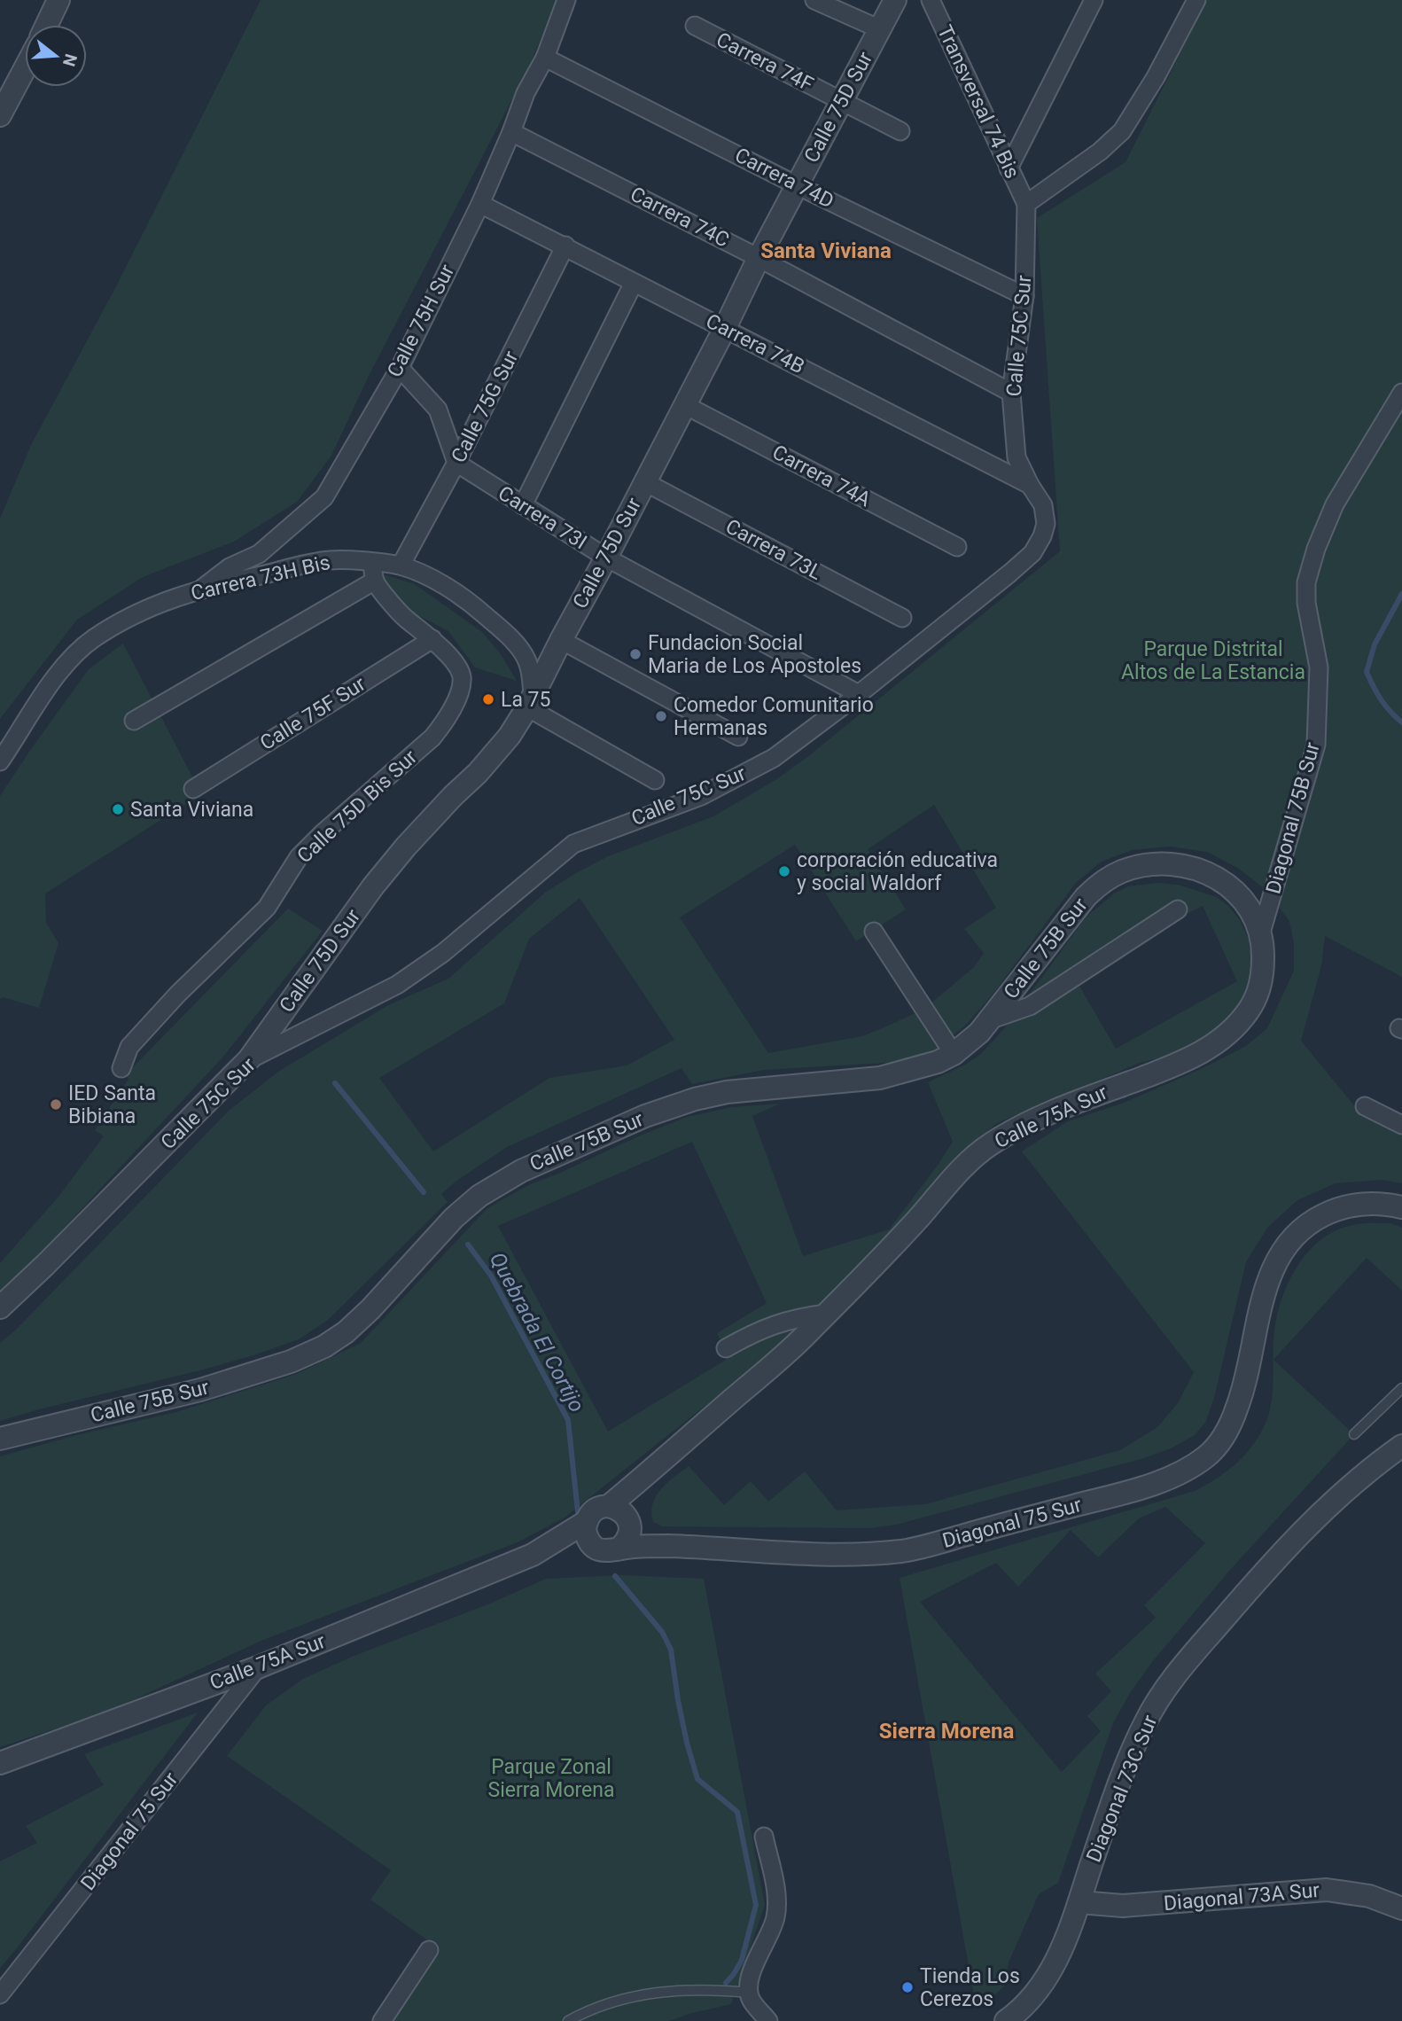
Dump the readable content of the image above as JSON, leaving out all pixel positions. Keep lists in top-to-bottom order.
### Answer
{
  "streets": {
    "street": [
      "Carrera 74F",
      "Transversal 74 Bis",
      "Calle 75D Sur",
      "Carrera 74D",
      "Carrera 74C",
      "Calle 75H Sur",
      "Calle 75C Sur",
      "Carrera 74B",
      "Calle 75G Sur",
      "Carrera 74A",
      "Carrera 73I",
      "Carrera 73L",
      "Carrera 73H Bis",
      "Calle 75F Sur",
      "Calle 75D Bis Sur",
      "Diagonal 75B Sur",
      "Calle 75B Sur",
      "Calle 75A Sur",
      "Diagonal 75 Sur",
      "Diagonal 73C Sur",
      "Diagonal 73A Sur"
    ]
  },
  "crossings": [
    ["Carrera 74F", "Calle 75D Sur"],
    ["Transversal 74 Bis", "Calle 75C Sur"],
    ["Calle 75D Sur", "Carrera 74D"],
    ["Calle 75D Sur", "Carrera 74C"],
    ["Calle 75D Sur", "Calle 75C Sur"],
    ["Calle 75D Sur", "Carrera 74B"],
    ["Calle 75D Sur", "Carrera 74A"],
    ["Calle 75D Sur", "Carrera 73I"],
    ["Calle 75D Sur", "Carrera 73L"],
    ["Calle 75D Sur", "Carrera 73H Bis"],
    ["Carrera 74D", "Calle 75H Sur"],
    ["Carrera 74D", "Calle 75C Sur"],
    ["Carrera 74C", "Calle 75H Sur"],
    ["Carrera 74C", "Calle 75C Sur"],
    ["Calle 75H Sur", "Carrera 74B"],
    ["Calle 75H Sur", "Carrera 73H Bis"],
    ["Calle 75C Sur", "Carrera 74B"],
    ["Calle 75C Sur", "Carrera 73I"],
    ["Carrera 74B", "Calle 75G Sur"],
    ["Calle 75G Sur", "Carrera 73I"],
    ["Calle 75G Sur", "Carrera 73H Bis"],
    ["Calle 75F Sur", "Calle 75D Bis Sur"],
    ["Diagonal 75B Sur", "Calle 75B Sur"],
    ["Diagonal 75B Sur", "Calle 75A Sur"],
    ["Calle 75B Sur", "Calle 75A Sur"],
    ["Calle 75A Sur", "Diagonal 75 Sur"],
    ["Diagonal 73C Sur", "Diagonal 73A Sur"]
  ],
  "districts": ["Santa Viviana", "Sierra Morena"],
  "water": ["Quebrada El Cortijo"],
  "parks": ["Parque Distrital Altos de La Estancia", "Parque Zonal Sierra Morena"],
  "places": [
    "Fundacion Social Maria de Los Apostoles",
    "La 75",
    "Comedor Comunitario Hermanas",
    "Santa Viviana",
    "corporación educativa y social Waldorf",
    "IED Santa Bibiana",
    "Tienda Los Cerezos"
  ],
  "north": "right"
}
